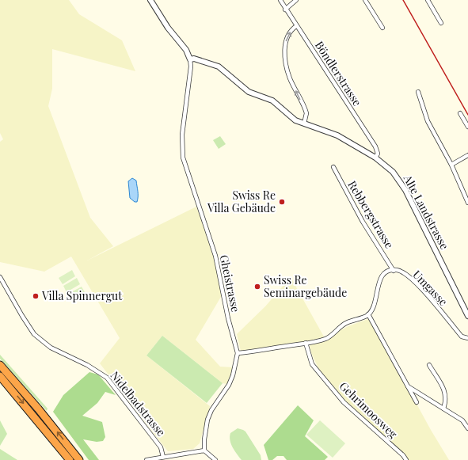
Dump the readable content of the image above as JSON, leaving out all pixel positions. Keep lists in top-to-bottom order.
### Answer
{
  "streets": {
    "street": [
      "Böndlerstrasse",
      "Alte Landstrasse",
      "Rebbergstrasse",
      "Gheistrasse",
      "Umgasse",
      "Nidelbadstrasse",
      "Gehrimoosweg"
    ]
  },
  "crossings": [
    ["Böndlerstrasse", "Alte Landstrasse"],
    ["Alte Landstrasse", "Gheistrasse"],
    ["Rebbergstrasse", "Umgasse"]
  ],
  "places": ["Swiss Re Villa Gebäude", "Swiss Re Seminargebäude", "Villa Spinnergut"]
}
